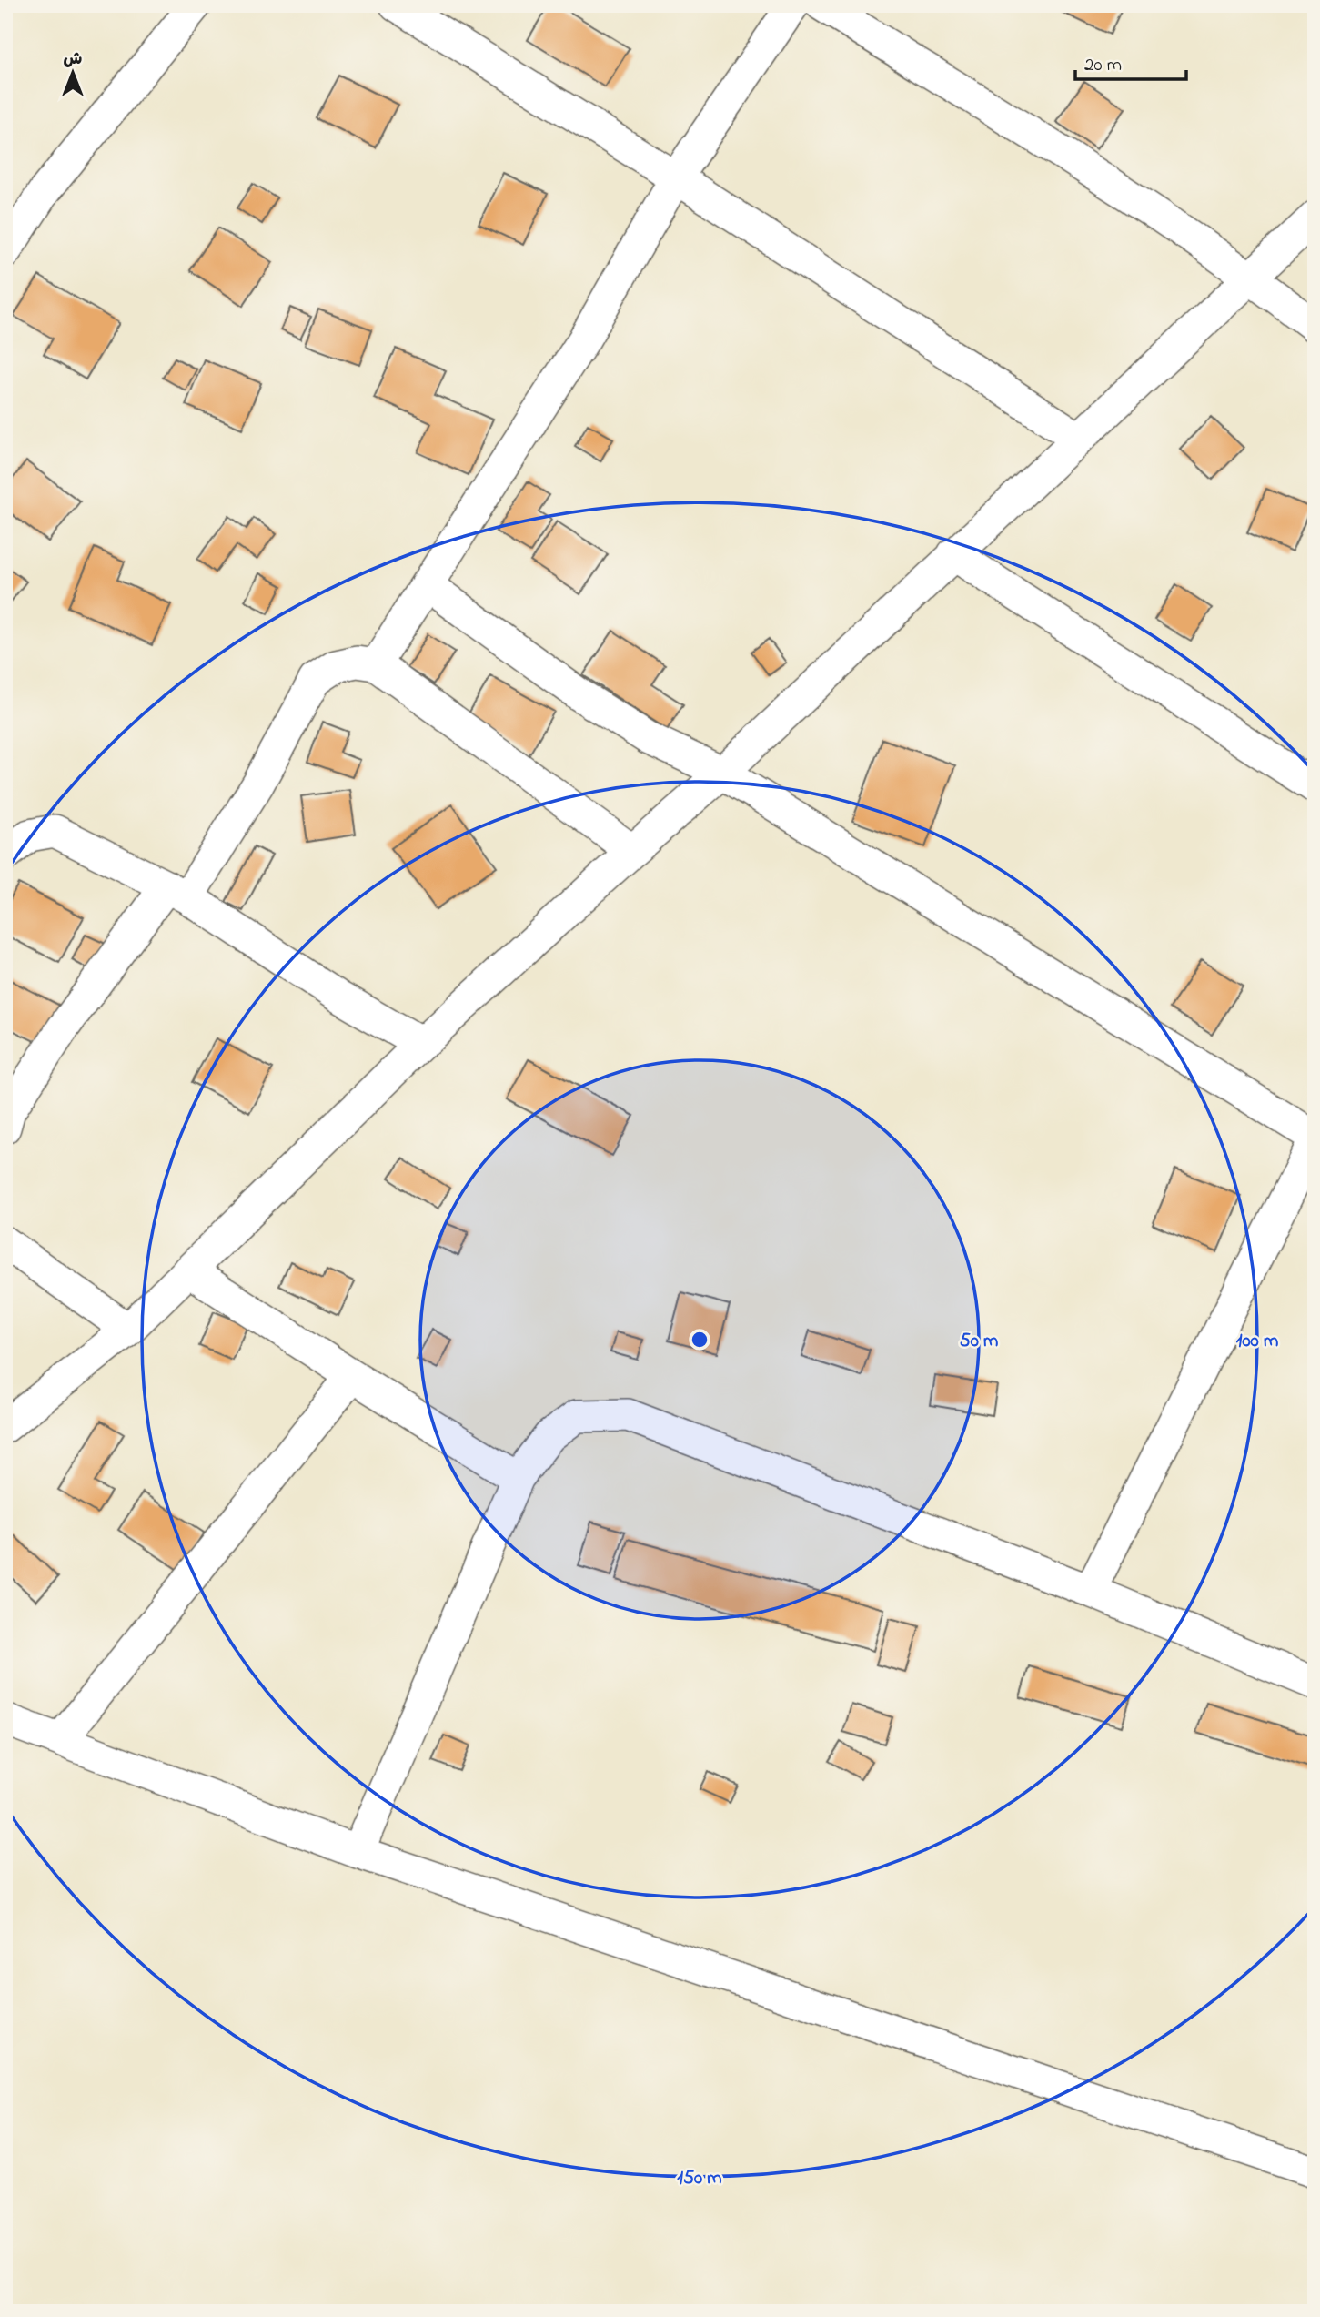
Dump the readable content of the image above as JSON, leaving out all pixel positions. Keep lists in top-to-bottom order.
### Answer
{
  "scale_bar": "20 m",
  "north": "top",
  "rings": ["50 m", "100 m", "150 m"]
}
